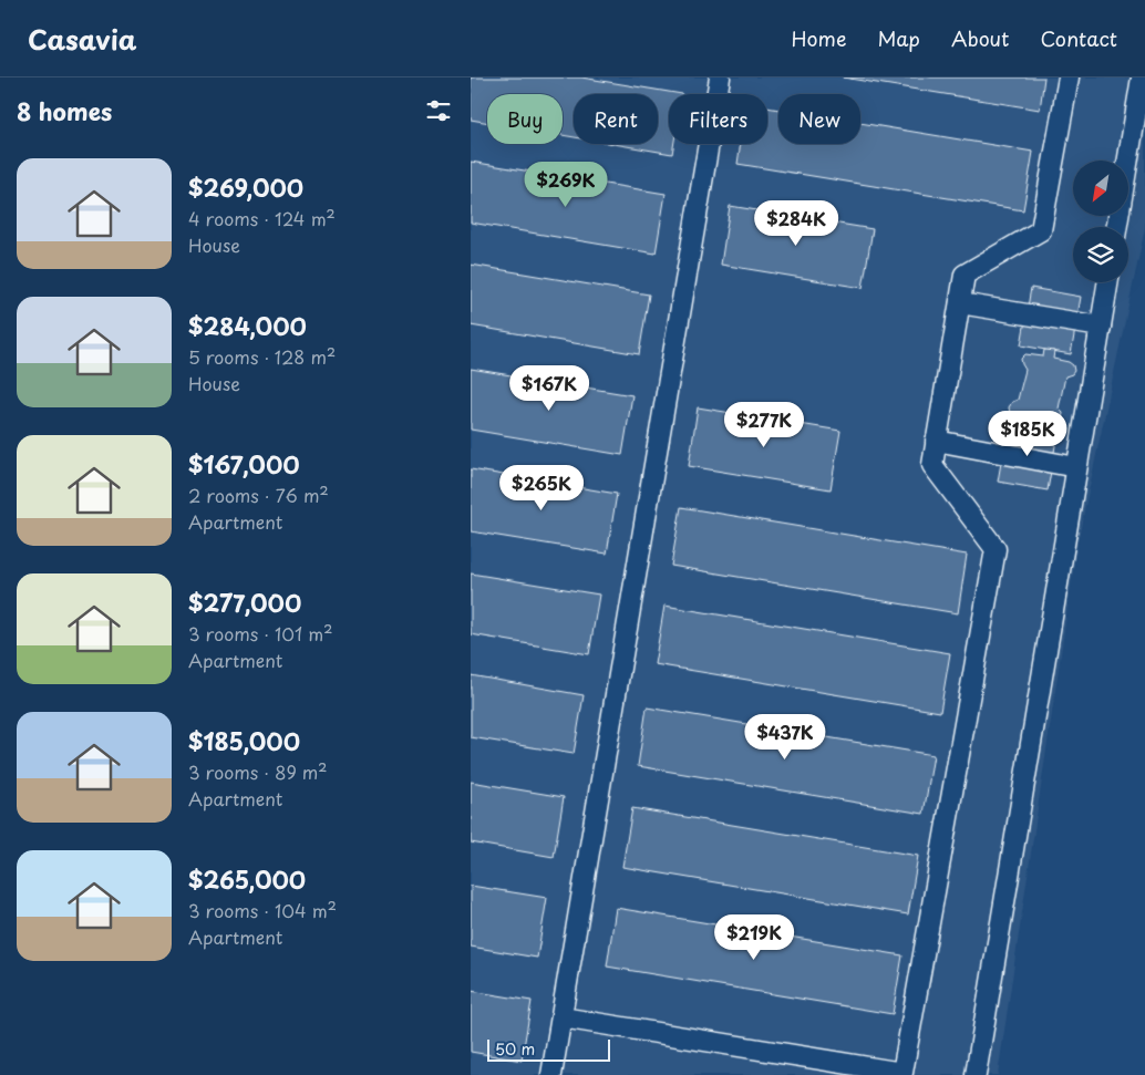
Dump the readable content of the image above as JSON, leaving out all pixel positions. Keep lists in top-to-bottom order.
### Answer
{
  "scale_bar": "50 m",
  "north": "bottom left",
  "page": {
    "header": "Casavia",
    "nav": [
      "Home",
      "Map",
      "About",
      "Contact"
    ],
    "heading": "8 homes",
    "chip": [
      "Buy",
      "Rent",
      "Filters",
      "New"
    ],
    "list": [
      {
        "name": "$269,000",
        "note": "4 rooms · 124 m² · House"
      },
      {
        "name": "$284,000",
        "note": "5 rooms · 128 m² · House"
      },
      {
        "name": "$167,000",
        "note": "2 rooms · 76 m² · Apartment"
      },
      {
        "name": "$277,000",
        "note": "3 rooms · 101 m² · Apartment"
      },
      {
        "name": "$185,000",
        "note": "3 rooms · 89 m² · Apartment"
      },
      {
        "name": "$265,000",
        "note": "3 rooms · 104 m² · Apartment"
      }
    ],
    "price": [
      "$269K",
      "$284K",
      "$167K",
      "$277K",
      "$185K",
      "$265K",
      "$437K",
      "$219K"
    ],
    "scale": "50 m"
  }
}
